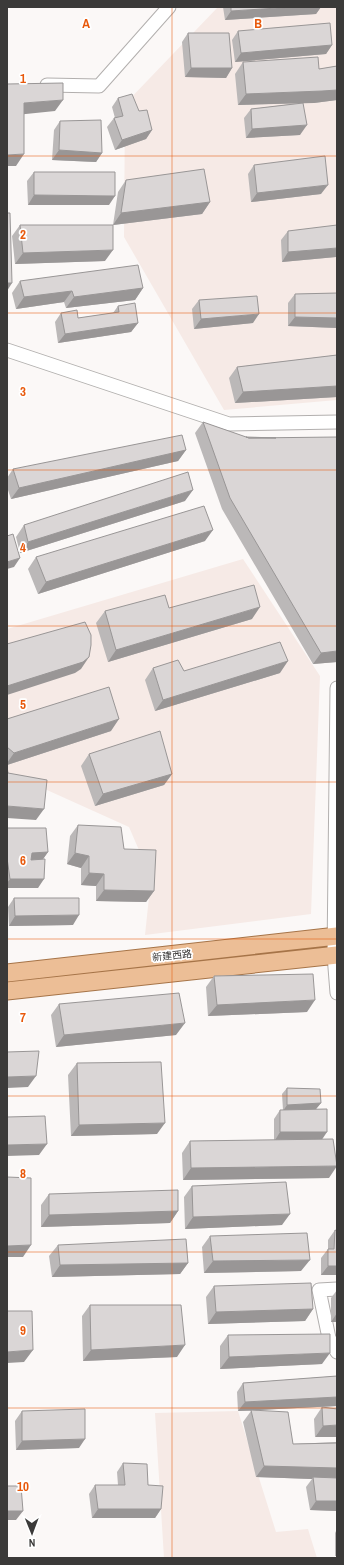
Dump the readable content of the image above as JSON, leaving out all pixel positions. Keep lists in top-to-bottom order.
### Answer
{
  "streets": {
    "main road": ["新建西路"]
  },
  "north": "bottom",
  "grid": {
    "columns": ["A", "B"],
    "rows": [
      "1",
      "2",
      "3",
      "4",
      "5",
      "6",
      "7",
      "8",
      "9",
      "10"
    ]
  }
}
